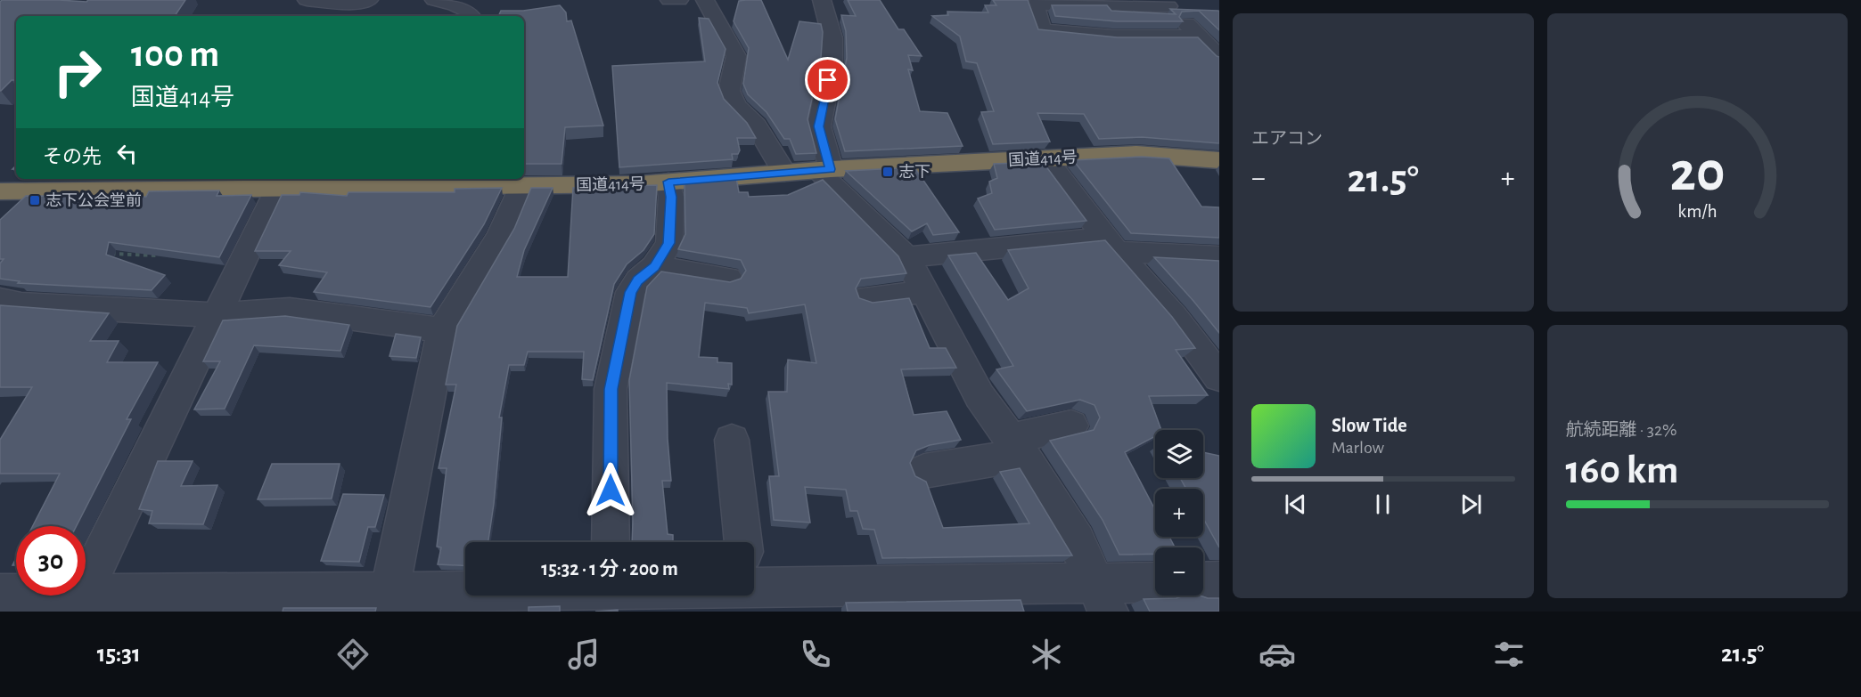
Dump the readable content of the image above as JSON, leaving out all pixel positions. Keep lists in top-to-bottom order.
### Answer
{
  "streets": {
    "highway": ["国道414号"]
  },
  "places": {
    "transit": ["志下", "志下公会堂前"]
  },
  "page": {
    "tile": [
      "エアコン",
      ["航続距離 · 32%", "160 km"]
    ],
    "turn": ["100 m", "国道414号"],
    "then": "その先",
    "heat": ["−", "21.5°", "+"],
    "song": ["Slow Tide", "Marlow"],
    "map_buttons": ["+", "−"],
    "limit": "30",
    "trip": "15:32 · 1 分 · 200 m",
    "tabs": ["15:31", "21.5°"],
    "gauge": ["20", "km/h"]
  }
}
